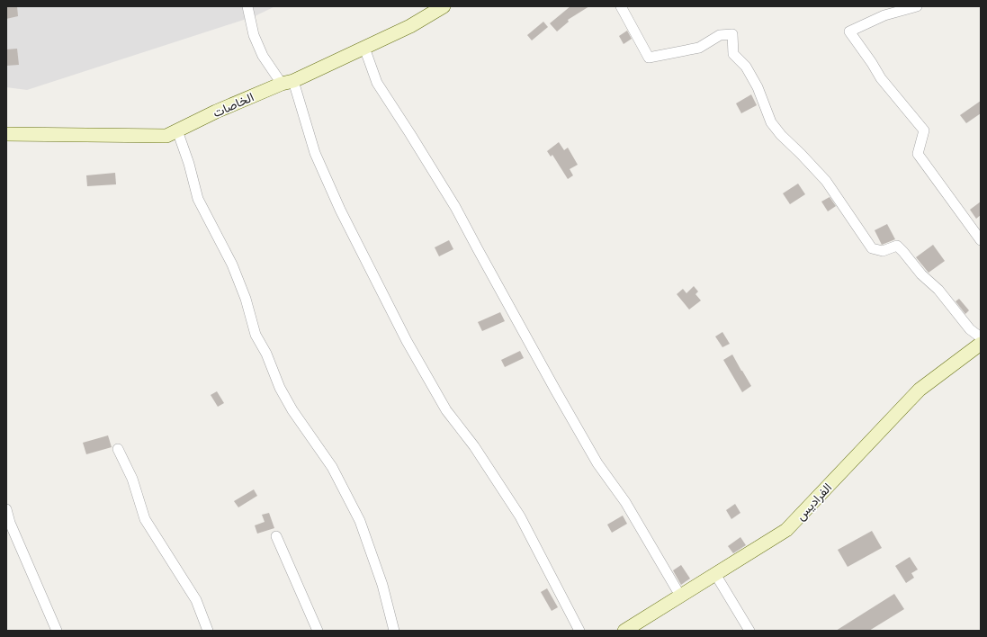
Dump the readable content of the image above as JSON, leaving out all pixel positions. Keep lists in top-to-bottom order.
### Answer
{
  "streets": {
    "street": ["الخاصات", "الفراديس"]
  }
}
